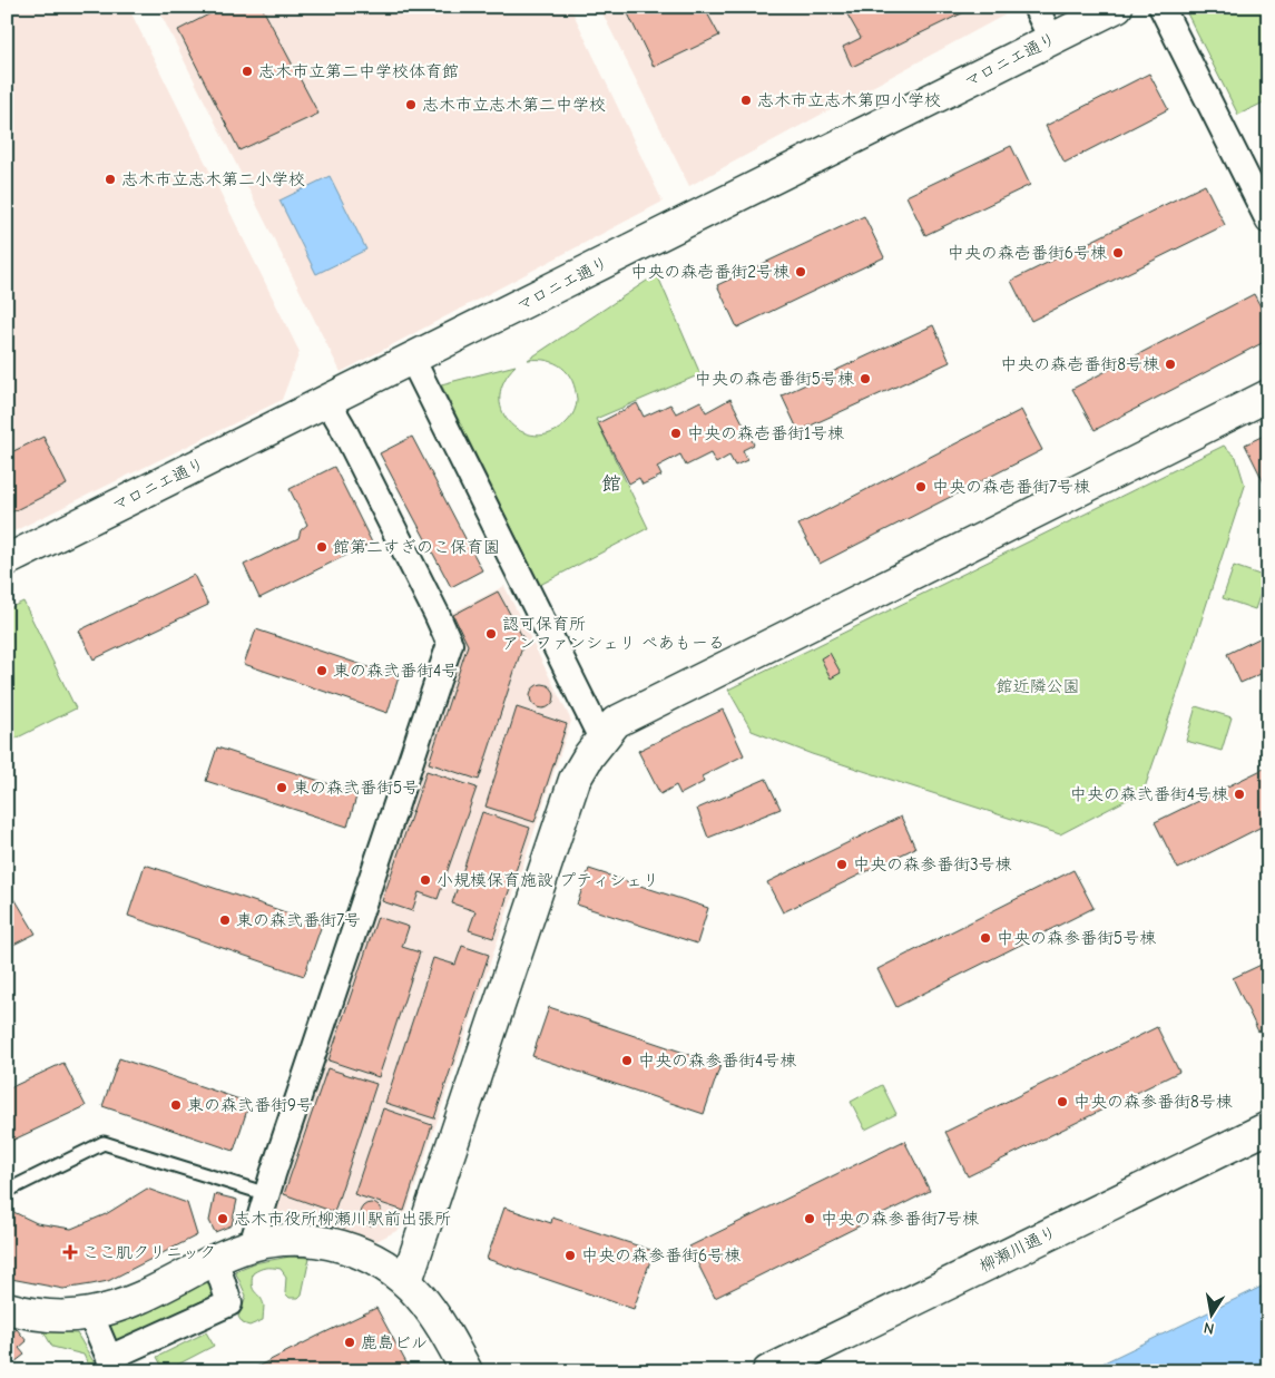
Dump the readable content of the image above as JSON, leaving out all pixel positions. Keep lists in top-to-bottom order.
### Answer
{
  "streets": {
    "street": ["マロニエ通り", "柳瀬川通り"]
  },
  "districts": ["館"],
  "parks": ["館近隣公園"],
  "places": {
    "other": [
      "志木市立第二中学校体育館",
      "志木市立志木第四小学校",
      "志木市立志木第二中学校",
      "志木市立志木第二小学校",
      "中央の森壱番街6号棟",
      "中央の森壱番街2号棟",
      "中央の森壱番街8号棟",
      "中央の森壱番街5号棟",
      "中央の森壱番街1号棟",
      "中央の森壱番街7号棟",
      "館第二すぎのこ保育園",
      "認可保育所 アンファンシェリ ぺあもーる",
      "東の森弐番街4号",
      "東の森弐番街5号",
      "中央の森弐番街4号棟",
      "中央の森参番街3号棟",
      "小規模保育施設 プティシェリ",
      "東の森弐番街7号",
      "中央の森参番街5号棟",
      "中央の森参番街4号棟",
      "中央の森参番街8号棟",
      "東の森弐番街9号",
      "志木市役所柳瀬川駅前出張所",
      "中央の森参番街7号棟",
      "中央の森参番街6号棟",
      "鹿島ビル"
    ],
    "health": ["ここ肌クリニック"]
  },
  "north": "bottom"
}
